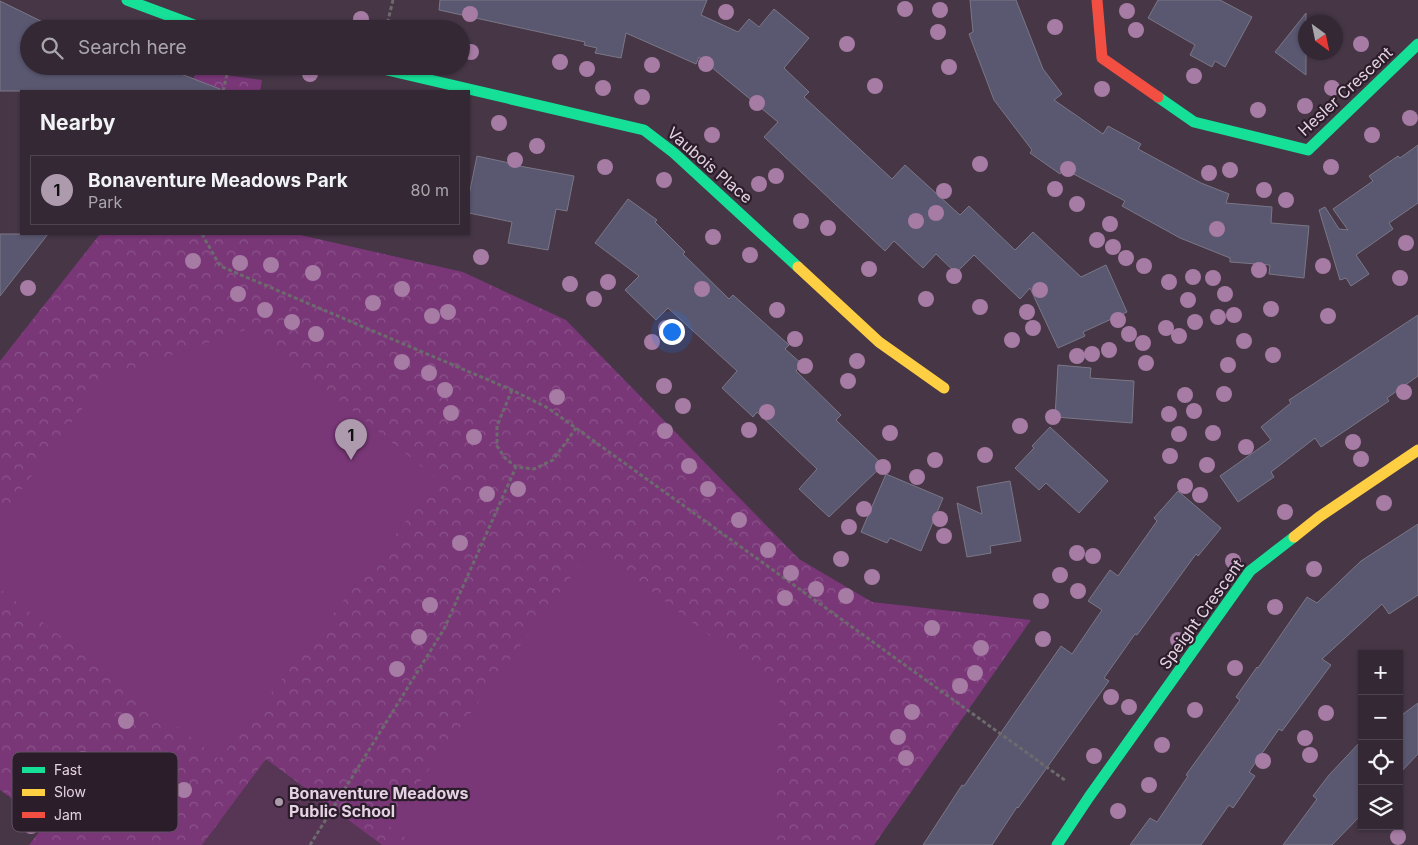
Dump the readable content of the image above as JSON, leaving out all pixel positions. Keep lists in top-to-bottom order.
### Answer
{
  "streets": {
    "street": ["Hesler Crescent", "Vaubois Place", "Speight Crescent"]
  },
  "places": ["Bonaventure Meadows Public School"],
  "legend": ["Fast", "Slow", "Jam"],
  "north": "bottom right",
  "page": {
    "search": "Search here",
    "heading": "Nearby",
    "list": [
      {
        "mark": "1",
        "name": "Bonaventure Meadows Park",
        "note": "Park",
        "value": "80 m"
      }
    ],
    "pins": "1",
    "map_buttons": ["+", "−"]
  }
}
